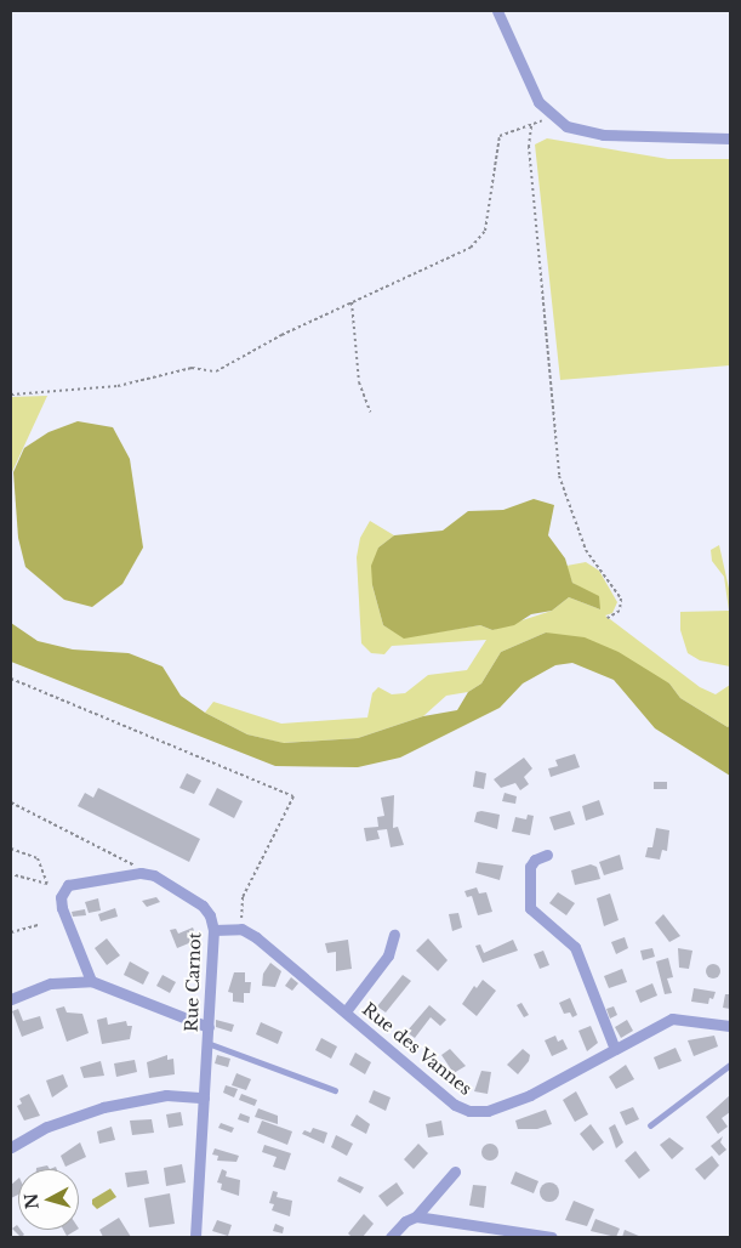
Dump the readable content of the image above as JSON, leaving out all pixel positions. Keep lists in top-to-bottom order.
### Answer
{
  "streets": {
    "street": ["Rue Carnot", "Rue des Vannes"]
  },
  "north": "left"
}
